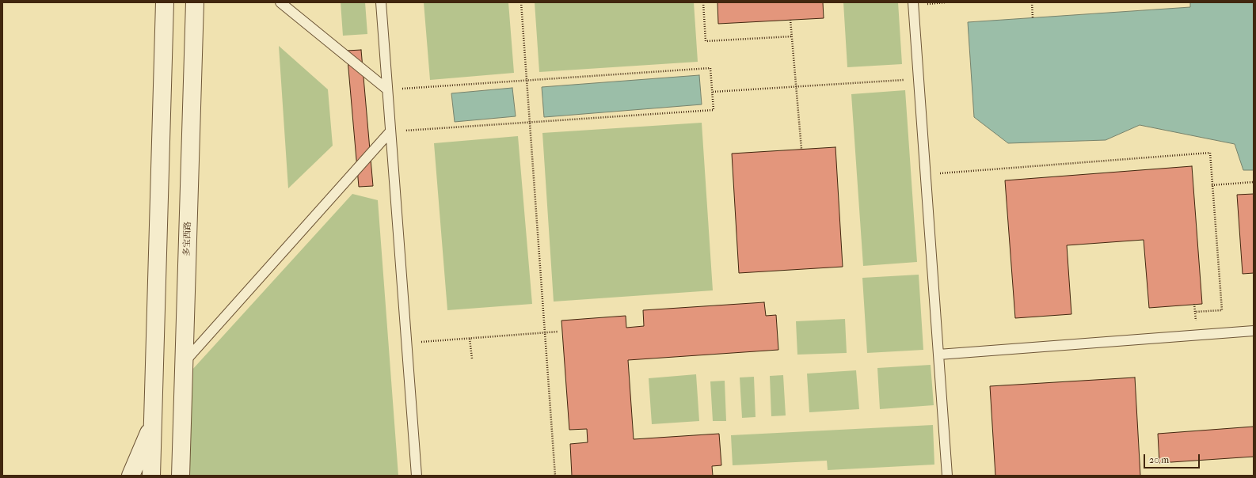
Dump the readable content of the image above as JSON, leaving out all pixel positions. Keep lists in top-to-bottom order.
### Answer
{
  "streets": {
    "street": ["多宝西路"]
  },
  "scale_bar": "20 m"
}
